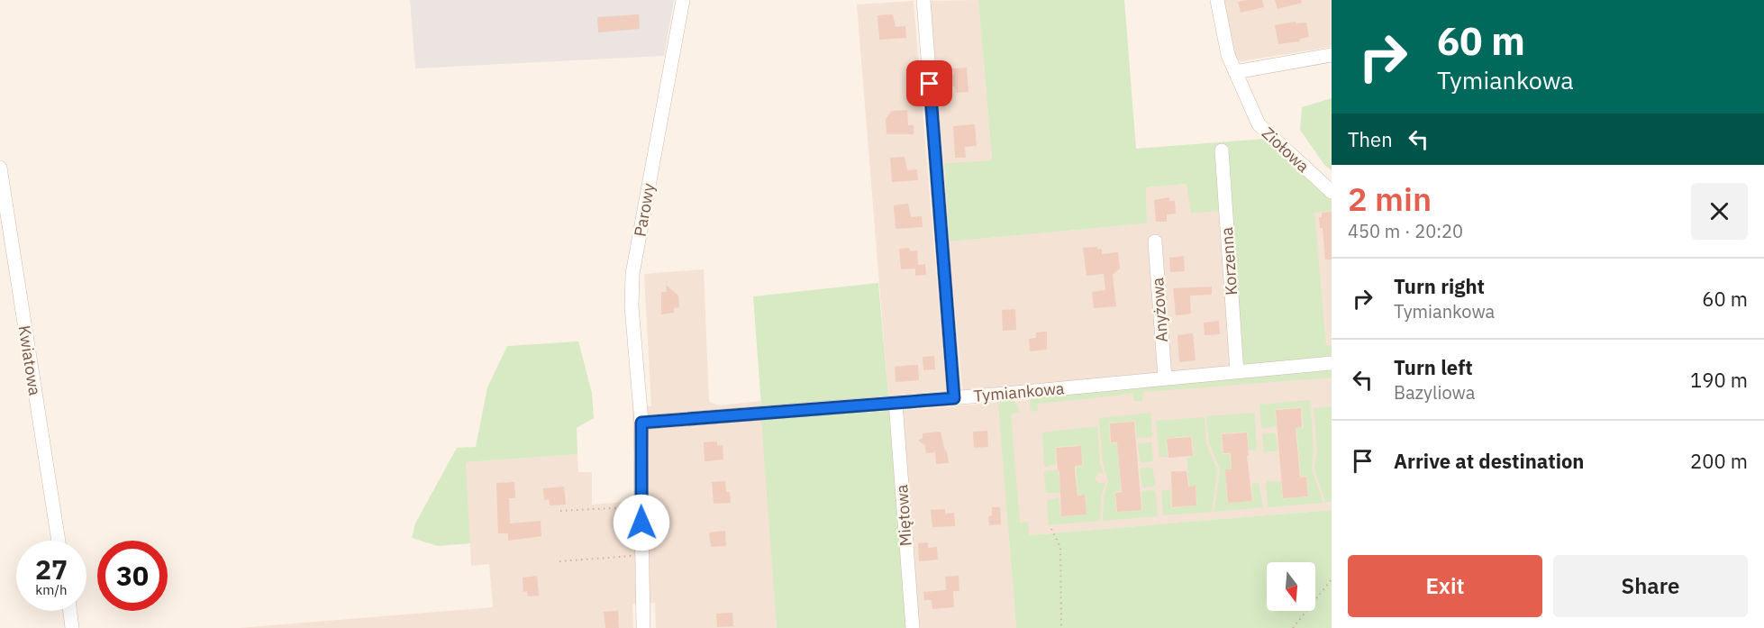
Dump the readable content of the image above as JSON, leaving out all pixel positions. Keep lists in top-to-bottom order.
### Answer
{
  "streets": {
    "street": [
      "Ziołowa",
      "Parowy",
      "Korzenna",
      "Anyżowa",
      "Kwiatowa",
      "Tymiankowa",
      "Miętowa"
    ]
  },
  "crossings": [
    ["Parowy", "Tymiankowa"],
    ["Korzenna", "Tymiankowa"],
    ["Anyżowa", "Tymiankowa"],
    ["Tymiankowa", "Miętowa"]
  ],
  "north": "bottom",
  "page": {
    "turn": ["60 m", "Tymiankowa"],
    "then": "Then",
    "heading": ["2 min", "450 m · 20:20"],
    "list": [
      {
        "name": "Turn right",
        "note": "Tymiankowa",
        "value": "60 m"
      },
      {
        "name": "Turn left",
        "note": "Bazyliowa",
        "value": "190 m"
      },
      {
        "name": "Arrive at destination",
        "value": "200 m"
      }
    ],
    "speed": "27 km/h",
    "limit": "30",
    "buttons": ["Exit", "Share"]
  }
}
